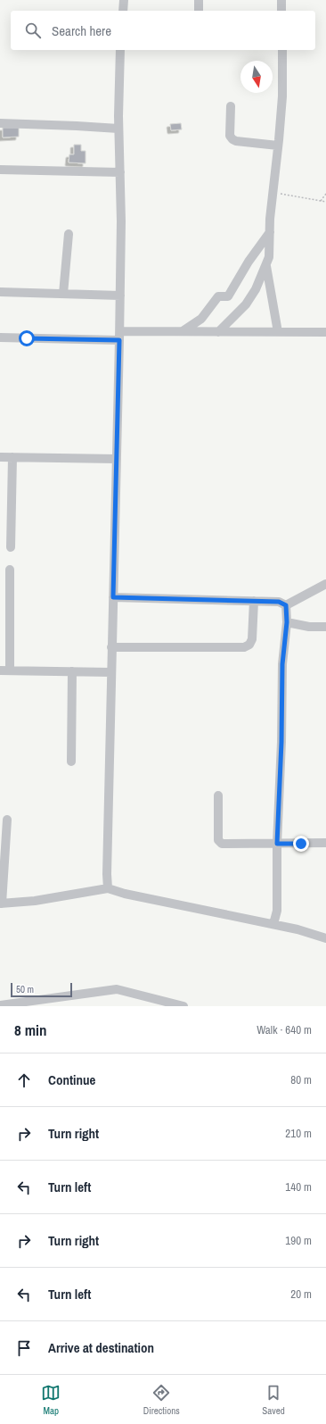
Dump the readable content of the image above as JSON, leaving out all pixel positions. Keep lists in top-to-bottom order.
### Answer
{
  "scale_bar": "50 m",
  "north": "bottom",
  "page": {
    "search": "Search here",
    "scale": "50 m",
    "heading": ["8 min", "Walk · 640 m"],
    "list": [
      ["Continue", "80 m"],
      ["Turn right", "210 m"],
      ["Turn left", "140 m"],
      ["Turn right", "190 m"],
      ["Turn left", "20 m"],
      "Arrive at destination"
    ],
    "nav": ["Map", "Directions", "Saved"]
  }
}
